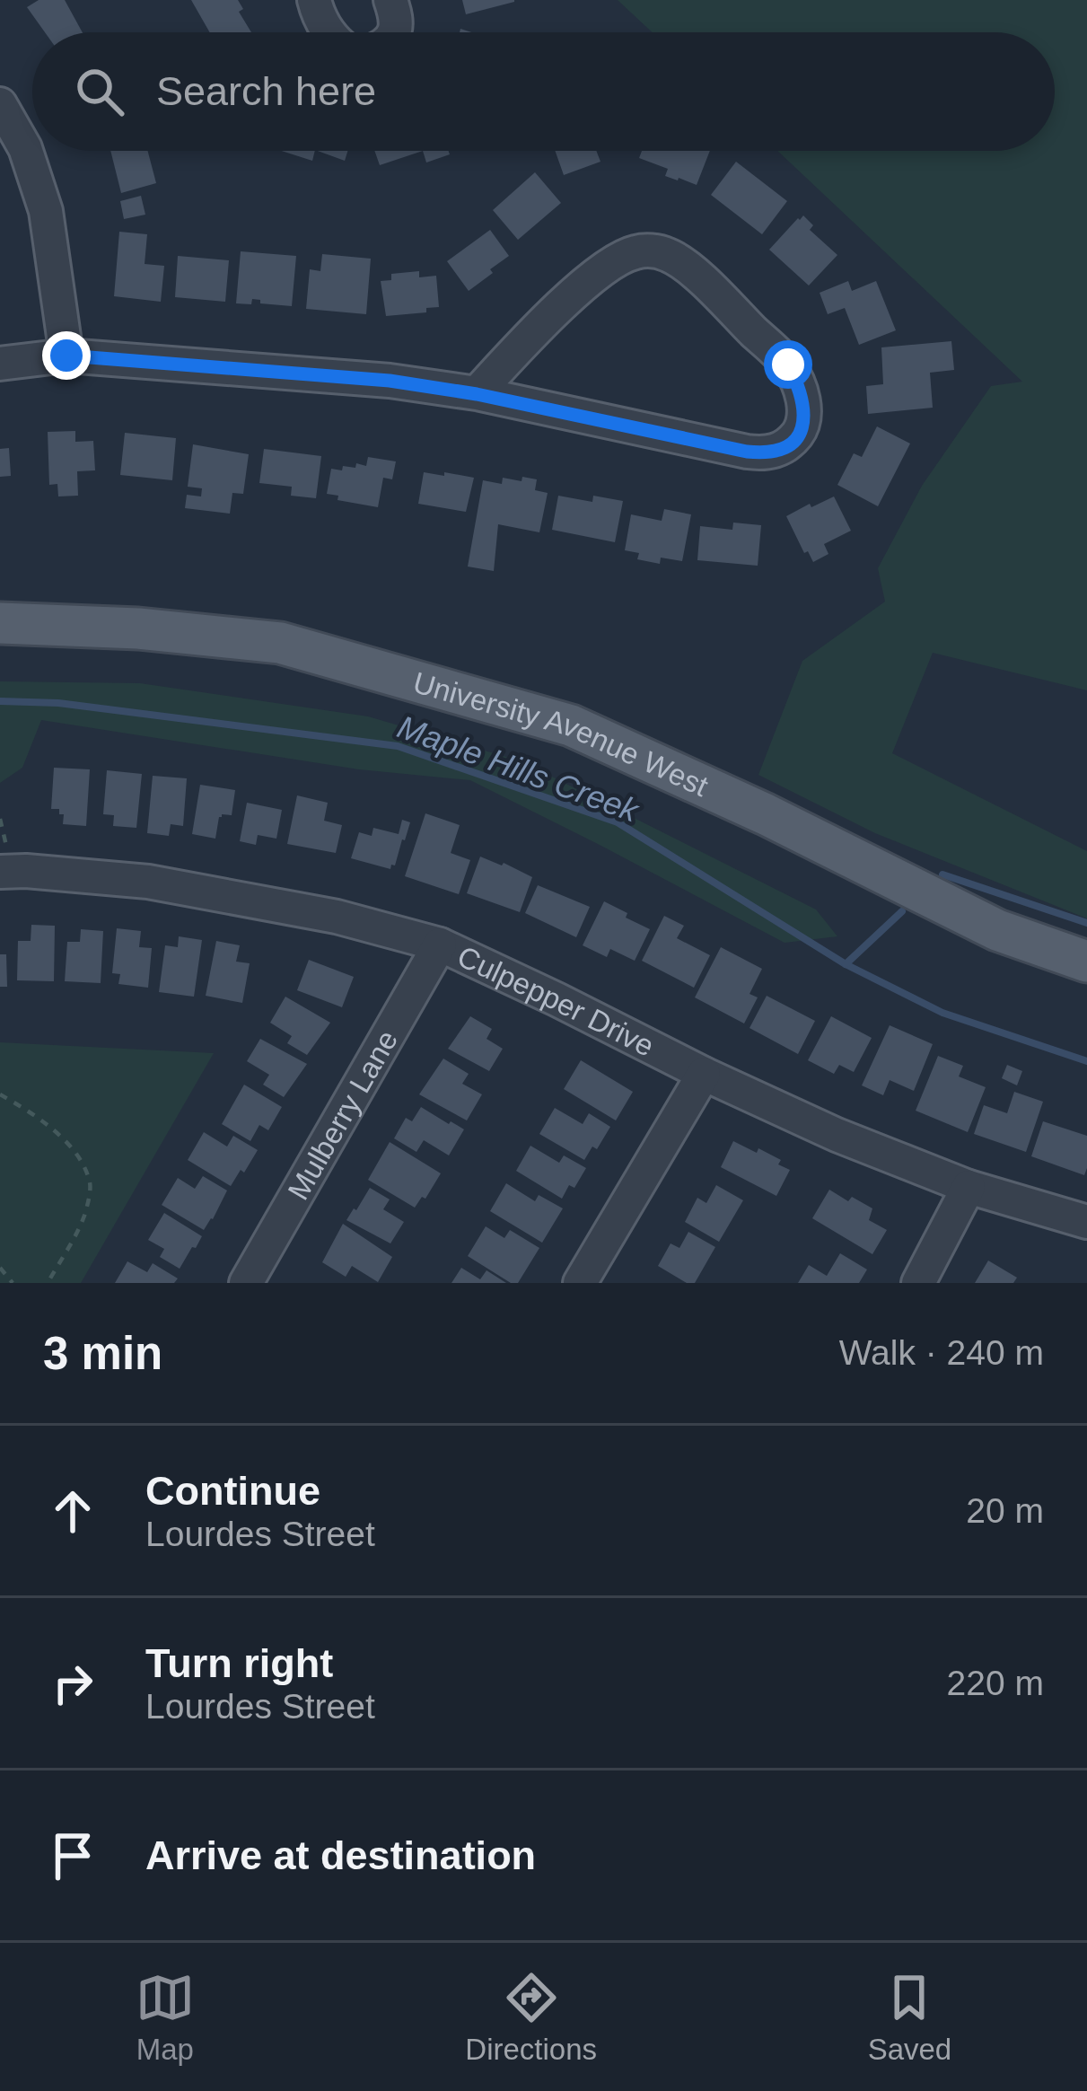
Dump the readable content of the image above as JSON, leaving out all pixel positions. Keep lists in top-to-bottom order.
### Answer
{
  "streets": {
    "main road": ["University Avenue West"],
    "street": ["Culpepper Drive", "Mulberry Lane"]
  },
  "crossings": [
    ["Culpepper Drive", "Mulberry Lane"]
  ],
  "water": ["Maple Hills Creek"],
  "page": {
    "search": "Search here",
    "heading": ["3 min", "Walk · 240 m"],
    "list": [
      ["Continue", "Lourdes Street", "20 m"],
      ["Turn right", "Lourdes Street", "220 m"],
      "Arrive at destination"
    ],
    "nav": ["Map", "Directions", "Saved"]
  }
}
